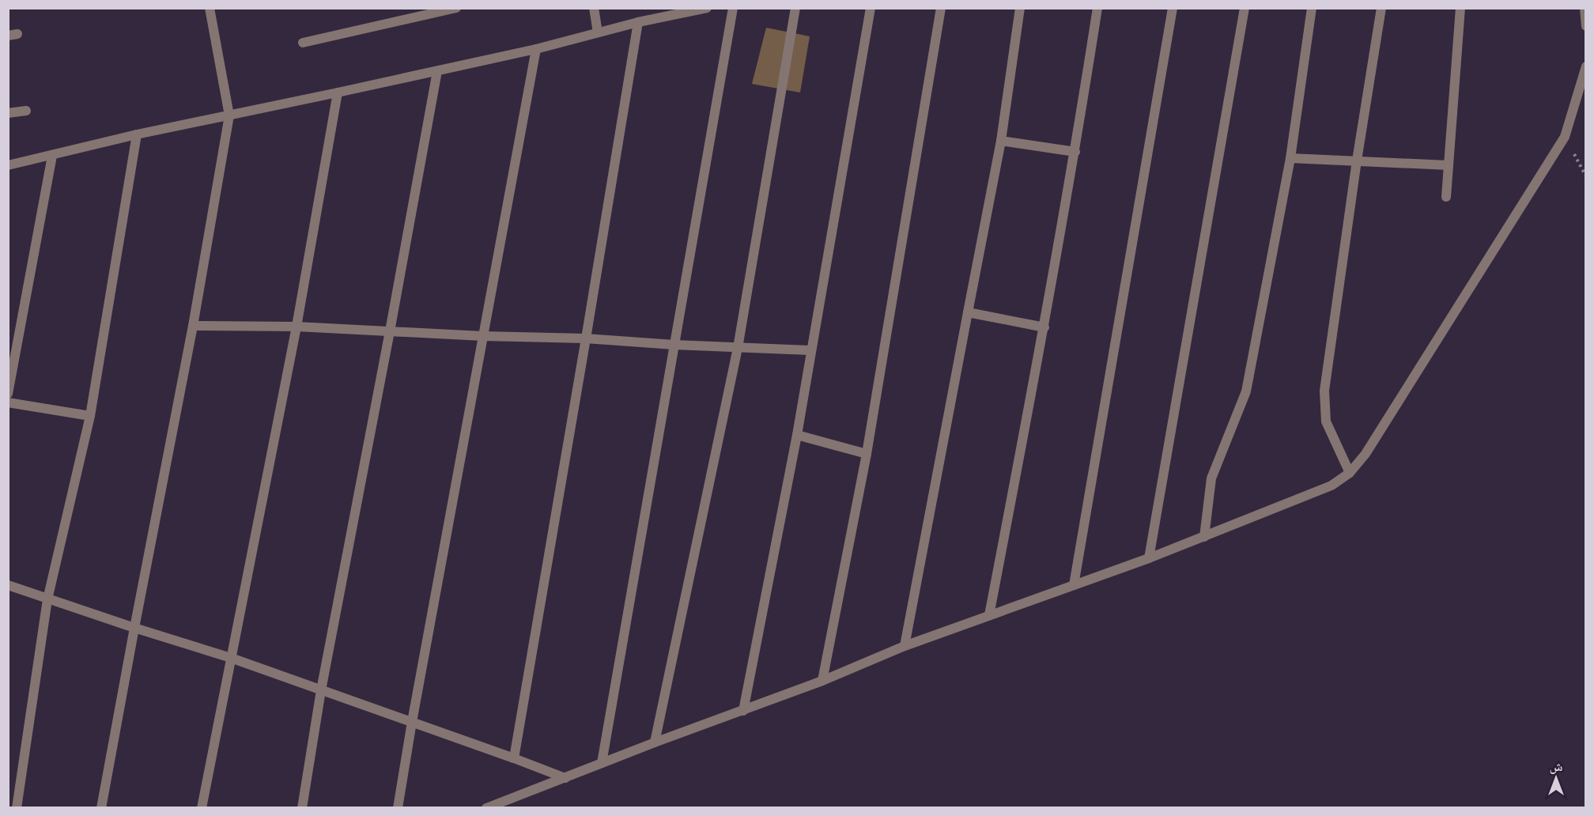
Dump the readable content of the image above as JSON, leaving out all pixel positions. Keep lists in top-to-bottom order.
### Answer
{
  "north": "top"
}
